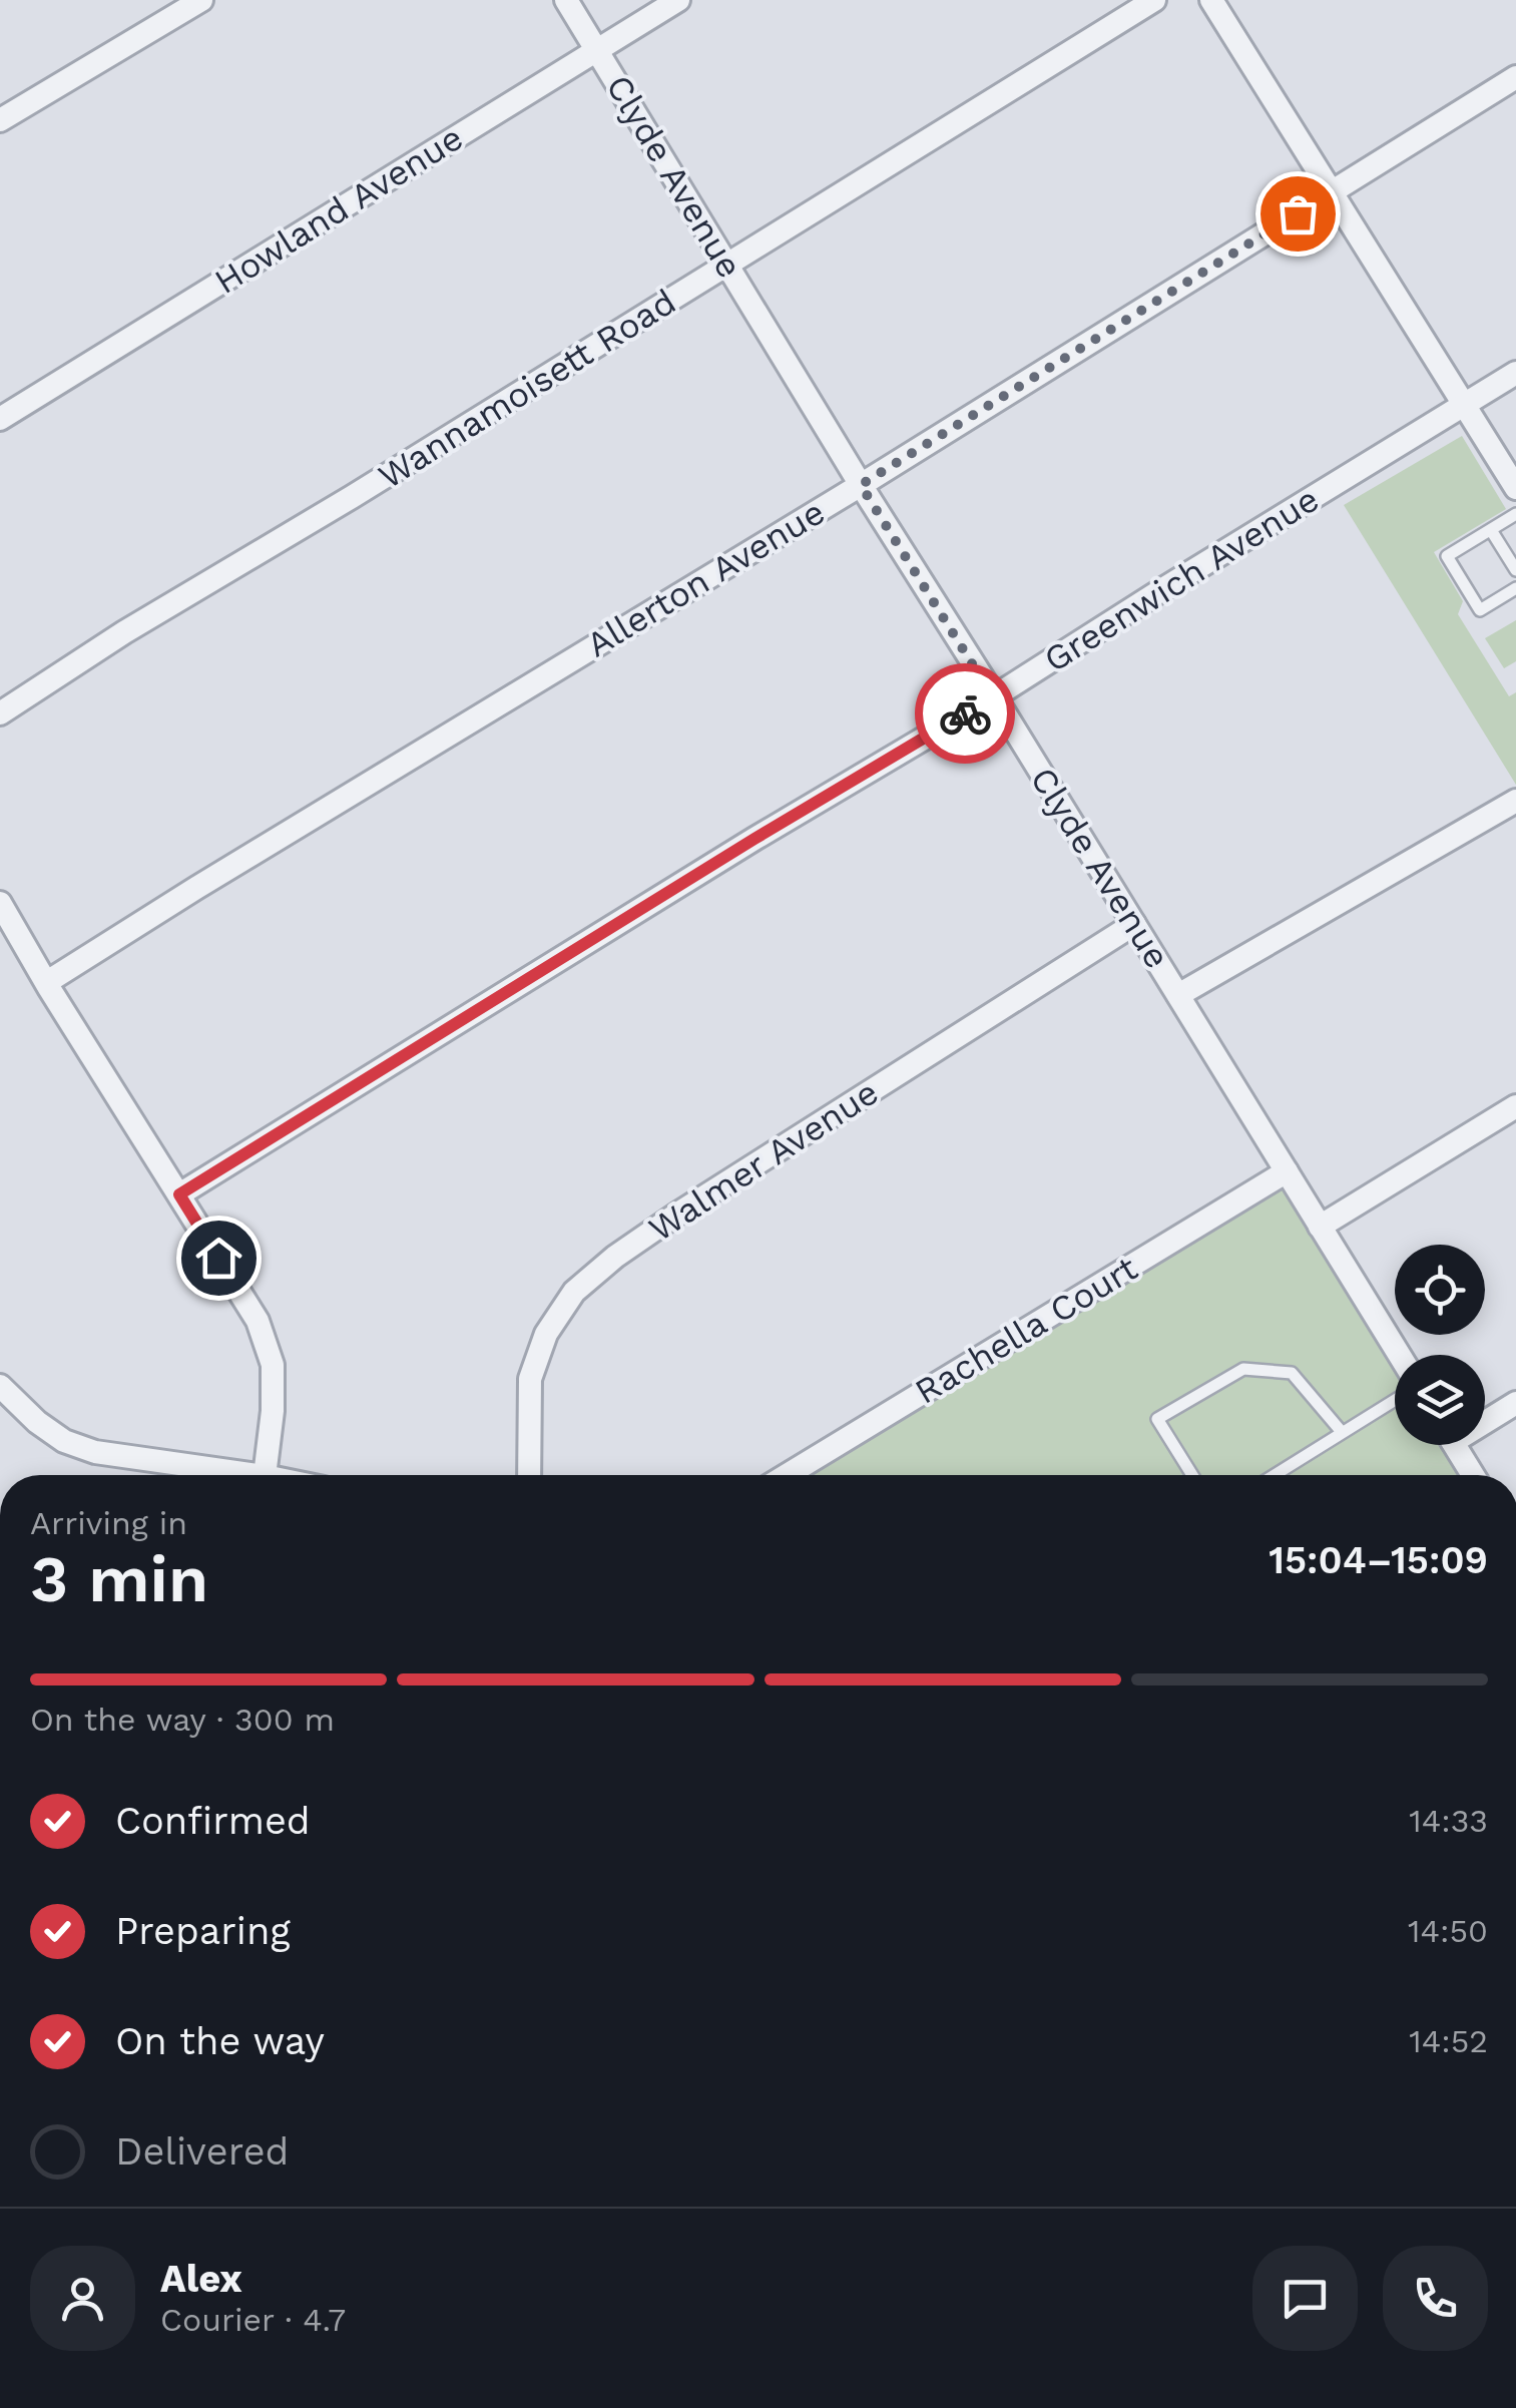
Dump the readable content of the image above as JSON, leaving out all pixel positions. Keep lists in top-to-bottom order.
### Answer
{
  "streets": {
    "street": [
      "Clyde Avenue",
      "Howland Avenue",
      "Wannamoisett Road",
      "Allerton Avenue",
      "Greenwich Avenue",
      "Walmer Avenue",
      "Rachella Court"
    ]
  },
  "crossings": [
    ["Clyde Avenue", "Howland Avenue"],
    ["Clyde Avenue", "Wannamoisett Road"],
    ["Clyde Avenue", "Allerton Avenue"],
    ["Clyde Avenue", "Greenwich Avenue"],
    ["Clyde Avenue", "Walmer Avenue"],
    ["Clyde Avenue", "Rachella Court"]
  ],
  "page": {
    "heading": ["3 min", "Arriving in", "15:04–15:09"],
    "panel": ["Alex", "Courier · 4.7"],
    "bar": "On the way · 300 m",
    "list": [
      ["Confirmed", "14:33"],
      ["Preparing", "14:50"],
      ["On the way", "14:52"],
      "Delivered"
    ]
  }
}
